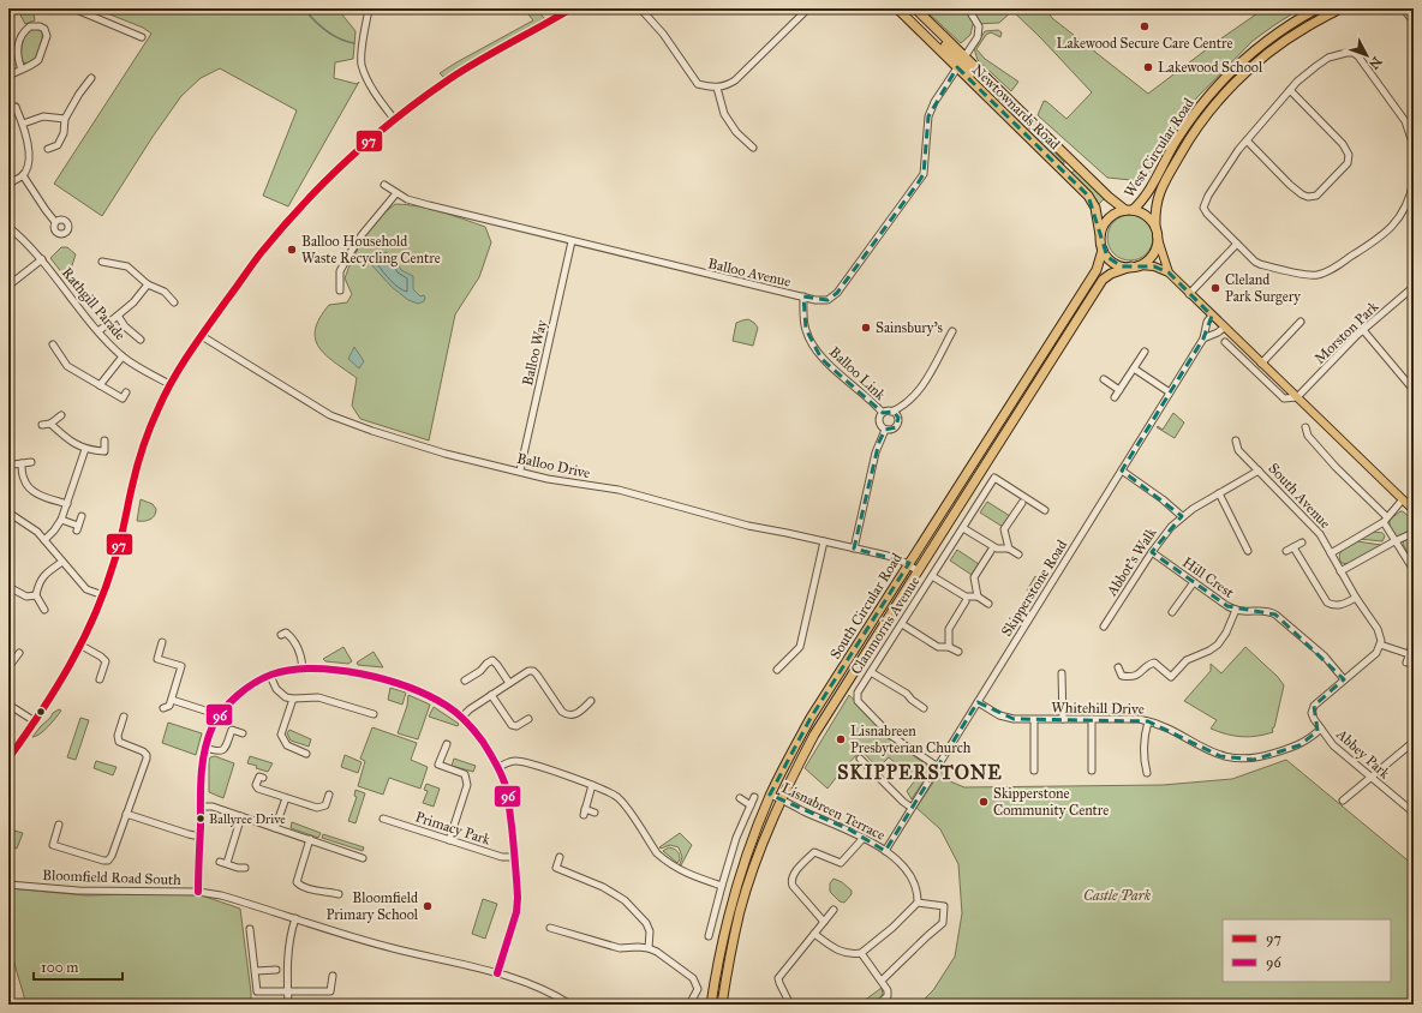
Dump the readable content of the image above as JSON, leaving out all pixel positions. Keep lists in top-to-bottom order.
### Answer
{
  "streets": {
    "highway": ["Newtownards Road", "West Circular Road", "South Circular Road"],
    "street": [
      "Balloo Avenue",
      "Rathgill Parade",
      "Morston Park",
      "Balloo Way",
      "Balloo Link",
      "Balloo Drive",
      "South Avenue",
      "Abbot's Walk",
      "Hill Crest",
      "Skipperstone Road",
      "Clanmorris Avenue",
      "Whitehill Drive",
      "Abbey Park",
      "Lisnabreen Terrace",
      "Primacy Park",
      "Bloomfield Road South"
    ]
  },
  "crossings": [
    ["Newtownards Road", "West Circular Road"],
    ["Newtownards Road", "Balloo Avenue"],
    ["Newtownards Road", "South Circular Road"],
    ["West Circular Road", "South Circular Road"],
    ["Balloo Avenue", "Balloo Way"],
    ["Balloo Avenue", "Balloo Link"],
    ["Balloo Way", "Balloo Drive"],
    ["Balloo Drive", "South Circular Road"],
    ["South Avenue", "Abbot's Walk"],
    ["Abbot's Walk", "Hill Crest"],
    ["Hill Crest", "Abbey Park"],
    ["Skipperstone Road", "Clanmorris Avenue"],
    ["Skipperstone Road", "Whitehill Drive"],
    ["Skipperstone Road", "Lisnabreen Terrace"],
    ["South Circular Road", "Lisnabreen Terrace"],
    ["Whitehill Drive", "Abbey Park"]
  ],
  "districts": ["SKIPPERSTONE"],
  "parks": ["Castle Park"],
  "places": [
    "Lakewood Secure Care Centre",
    "Lakewood School",
    "Balloo Household Waste Recycling Centre",
    "Cleland Park Surgery",
    "Sainsbury's",
    "Lisnabreen Presbyterian Church",
    "Skipperstone Community Centre",
    "Ballyree Drive",
    "Bloomfield Primary School"
  ],
  "lines": ["transit line 97", "transit line 96"],
  "legend": ["97", "96"],
  "scale_bar": "100 m",
  "north": "bottom right"
}
